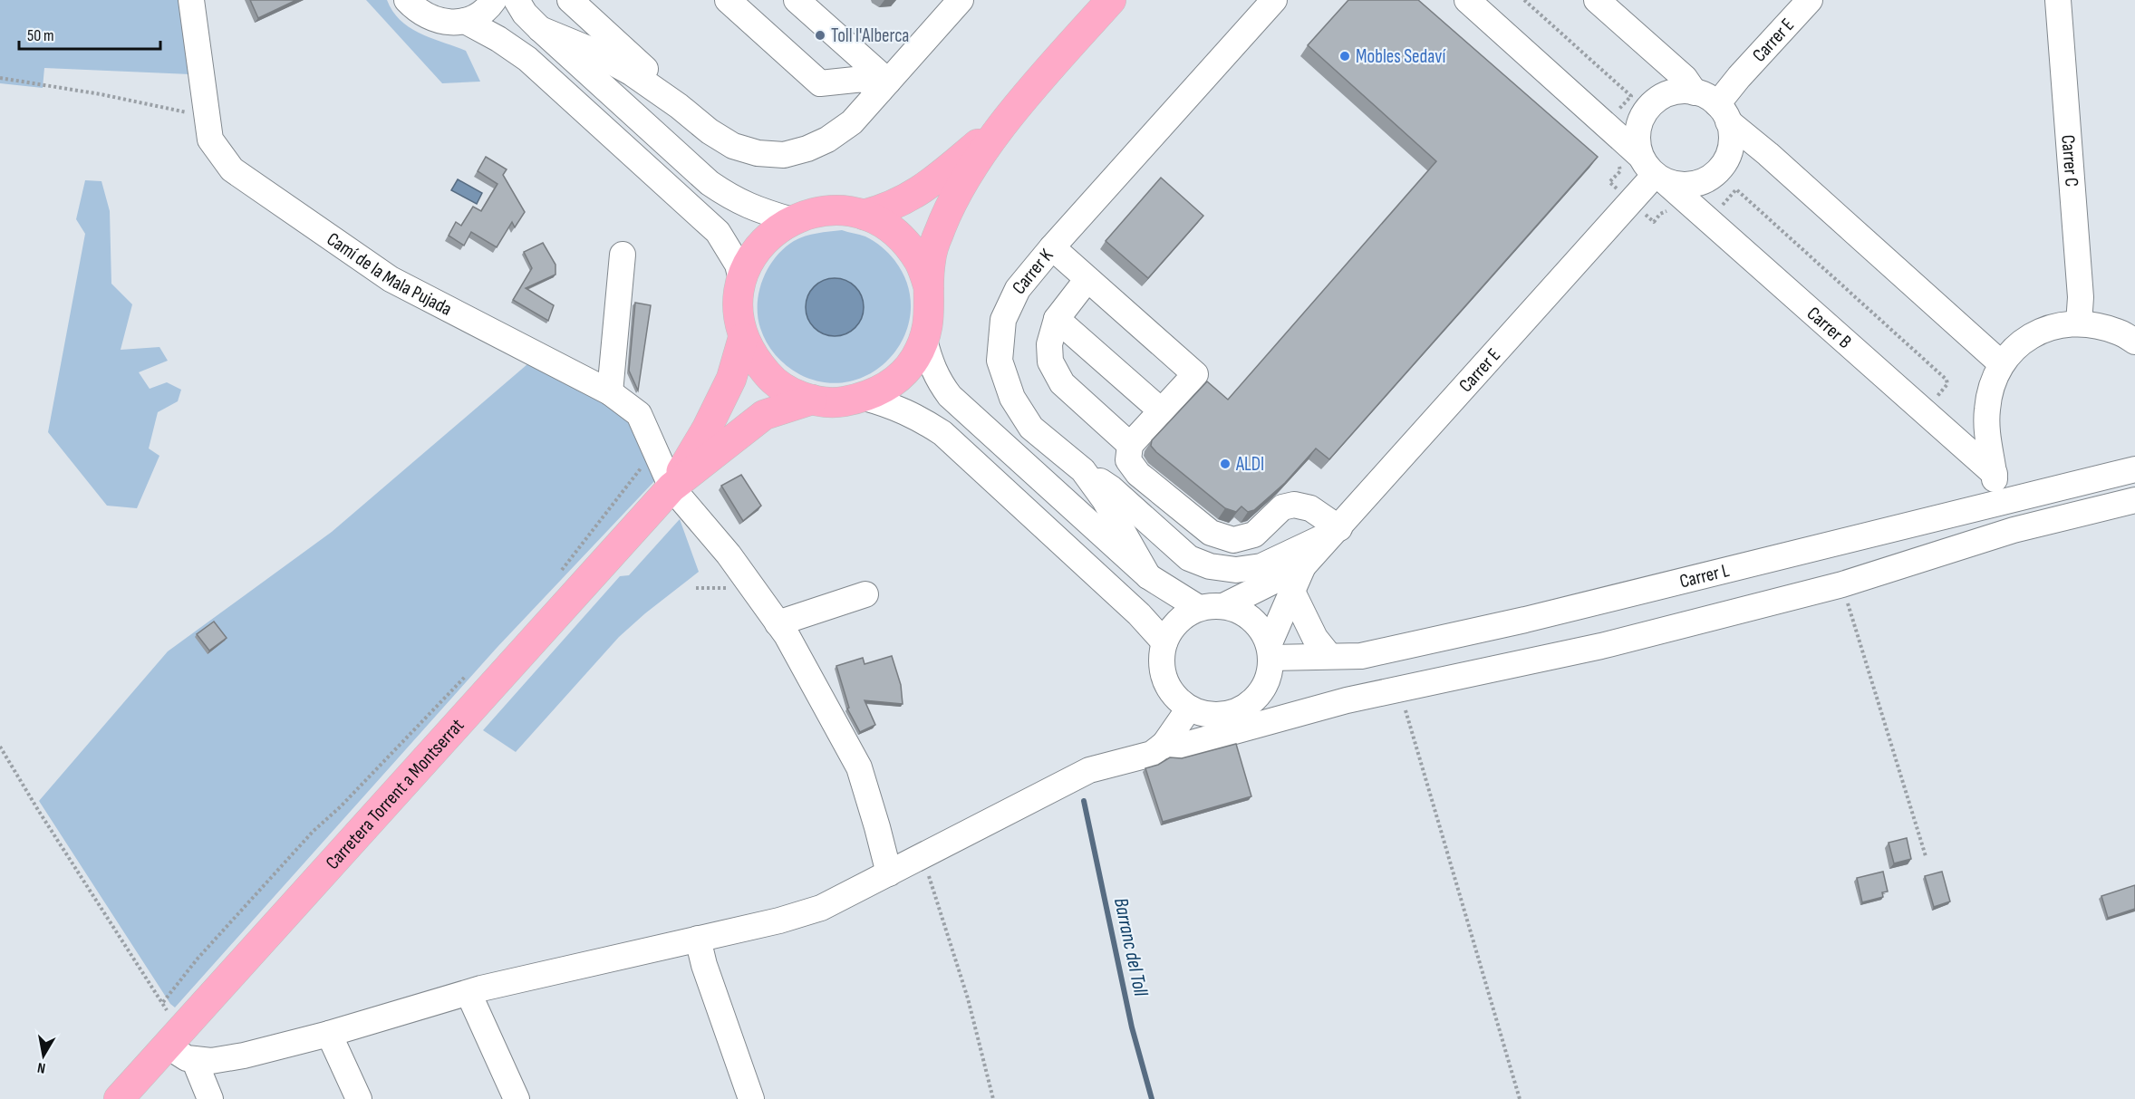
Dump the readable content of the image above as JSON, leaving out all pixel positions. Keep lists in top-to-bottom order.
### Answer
{
  "streets": {
    "main road": ["Carretera Torrent a Montserrat"],
    "street": [
      "Carrer E",
      "Carrer C",
      "Camí de la Mala Pujada",
      "Carrer K",
      "Carrer B",
      "Carrer L"
    ]
  },
  "crossings": [
    ["Carrer E", "Carrer B"],
    ["Camí de la Mala Pujada", "Carretera Torrent a Montserrat"]
  ],
  "water": ["Barranc del Toll"],
  "places": ["Toll l'Alberca", "Mobles Sedaví", "ALDI"],
  "scale_bar": "50 m",
  "north": "bottom"
}
